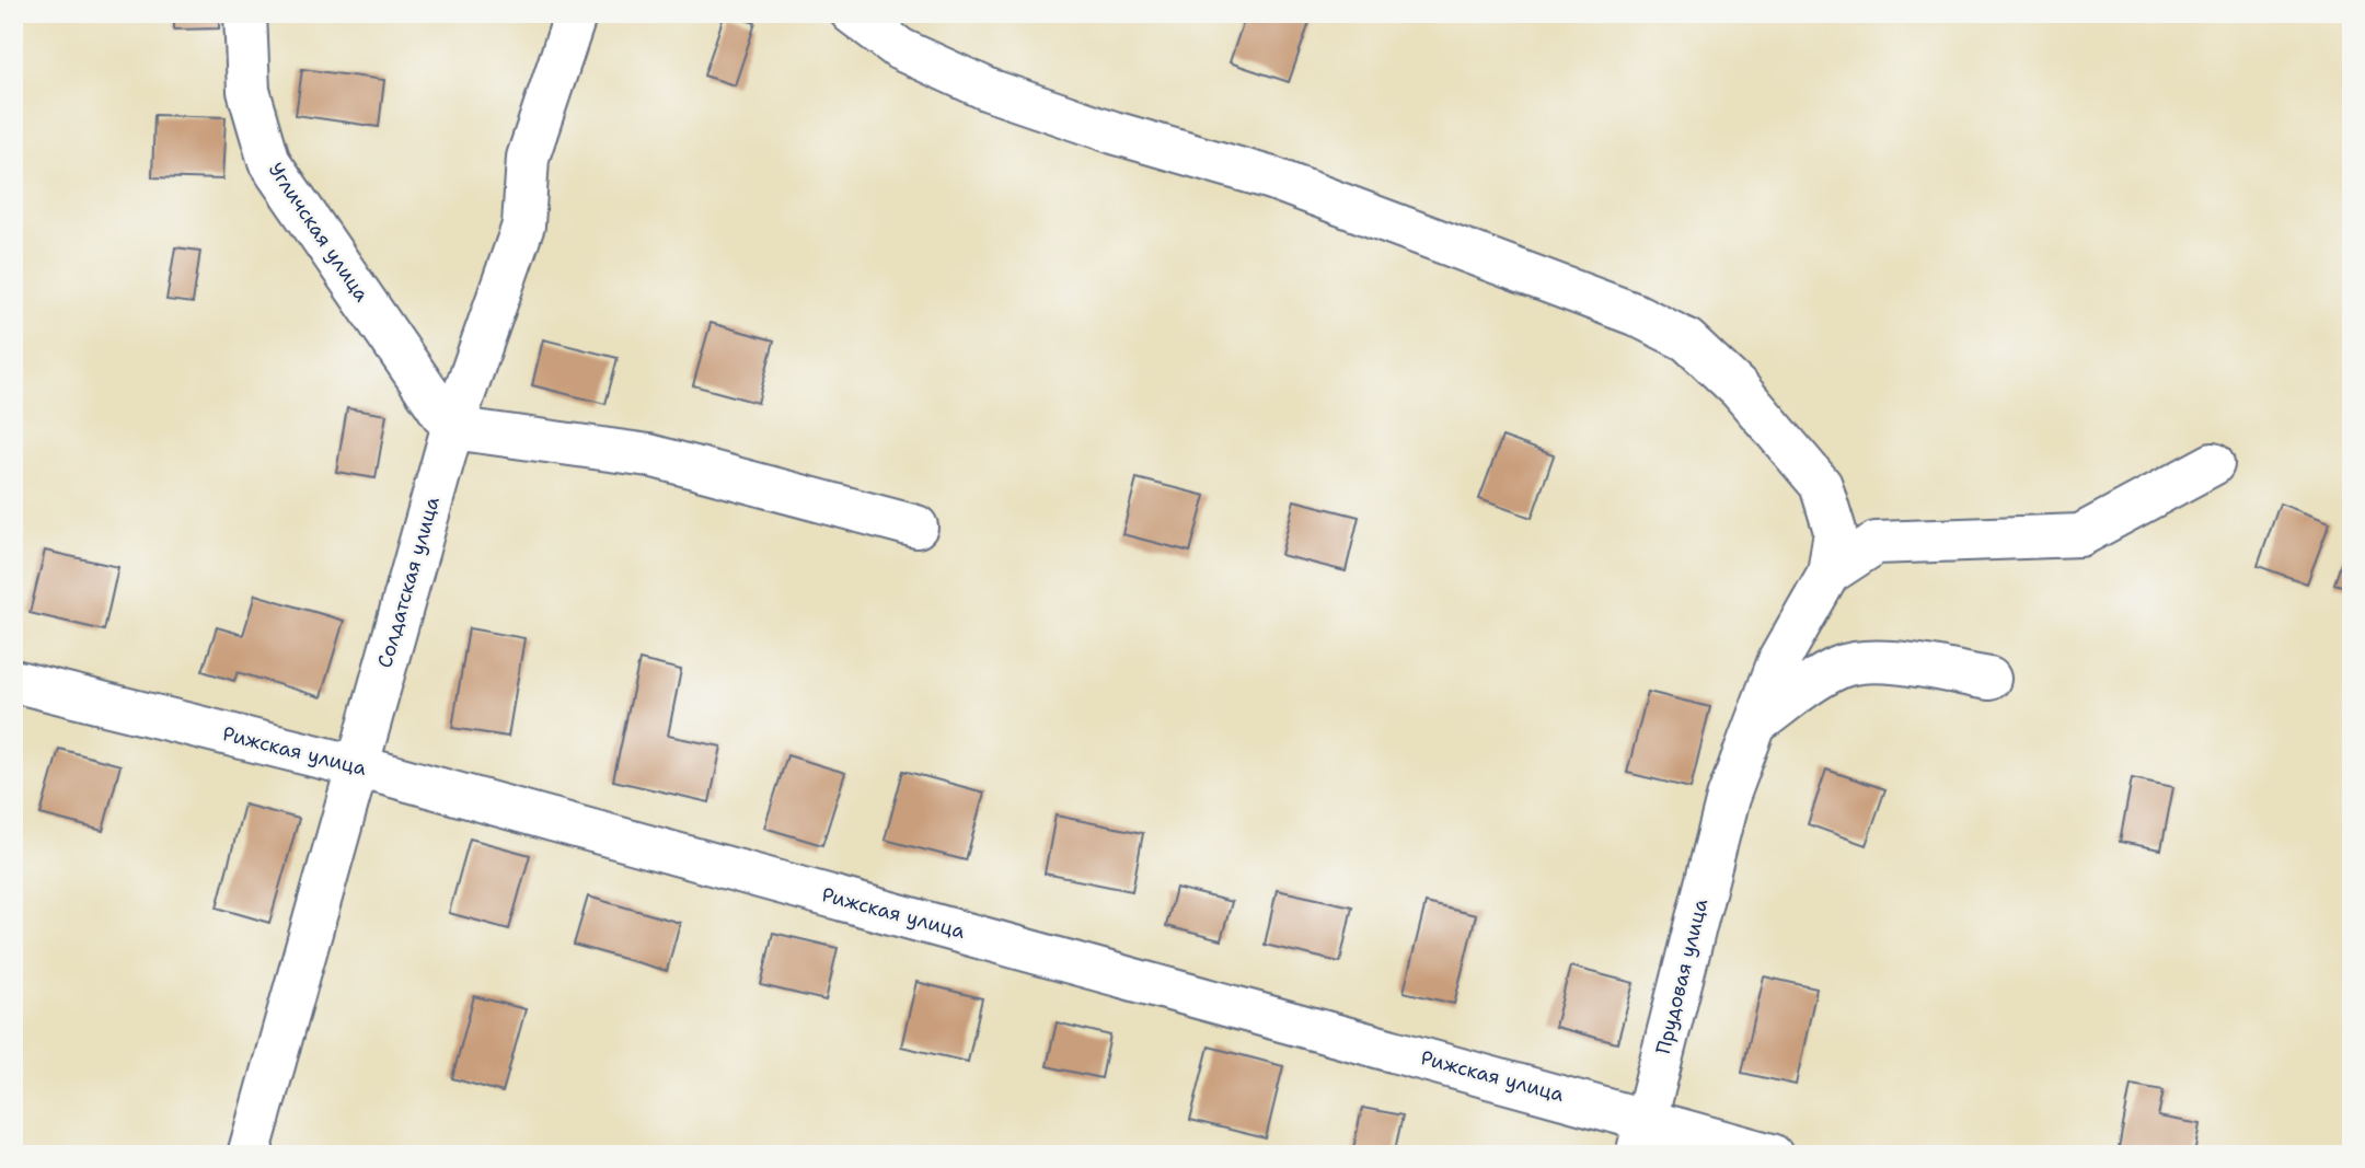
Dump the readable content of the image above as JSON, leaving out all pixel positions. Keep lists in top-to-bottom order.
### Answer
{
  "streets": {
    "street": [
      "Угличская улица",
      "Солдатская улица",
      "Рижская улица",
      "Прудовая улица"
    ]
  },
  "crossings": [
    ["Угличская улица", "Солдатская улица"],
    ["Солдатская улица", "Рижская улица"],
    ["Рижская улица", "Прудовая улица"]
  ]
}
